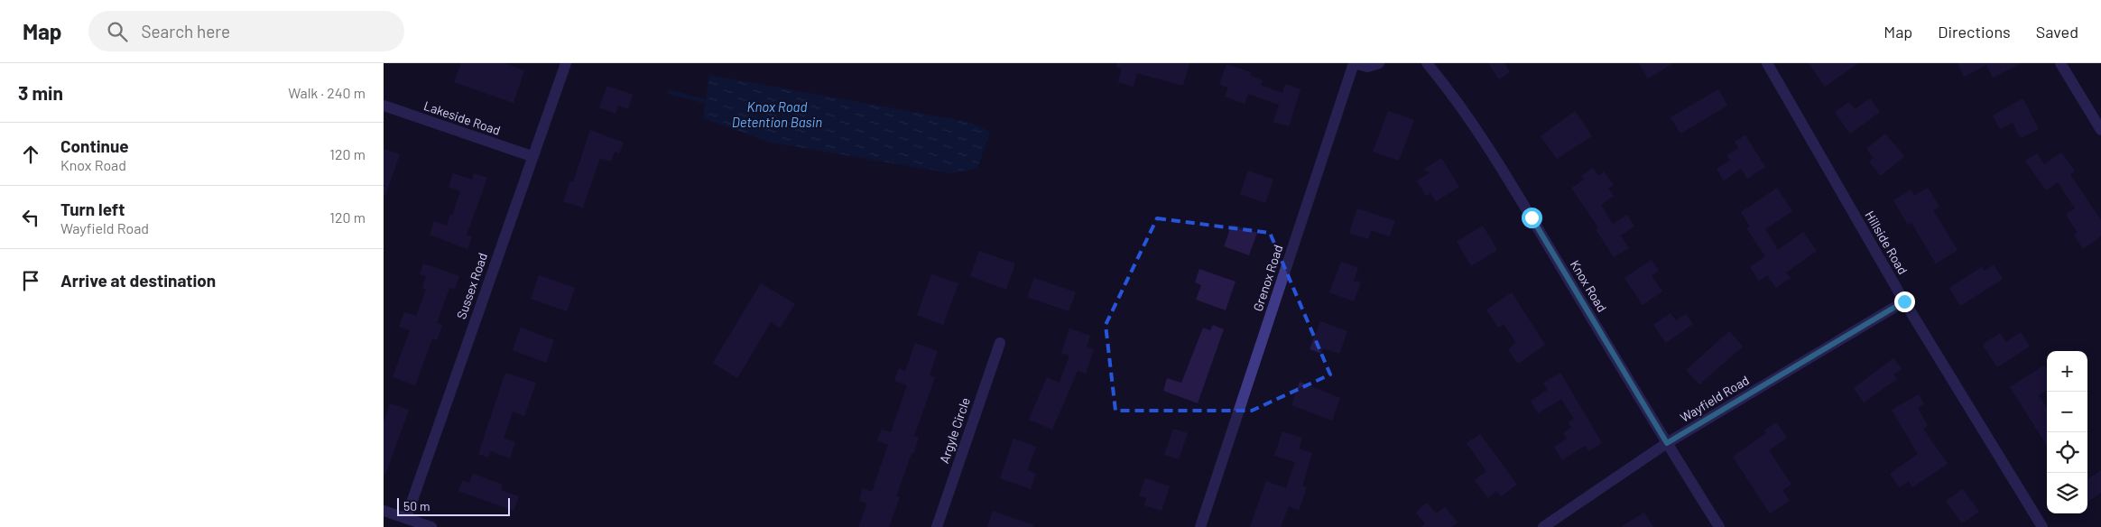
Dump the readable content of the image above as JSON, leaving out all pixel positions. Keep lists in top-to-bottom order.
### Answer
{
  "streets": {
    "street": [
      "Lakeside Road",
      "Hillside Road",
      "Grenox Road",
      "Sussex Road",
      "Knox Road",
      "Wayfield Road",
      "Argyle Circle"
    ]
  },
  "crossings": [
    ["Lakeside Road", "Sussex Road"],
    ["Hillside Road", "Wayfield Road"],
    ["Knox Road", "Wayfield Road"]
  ],
  "water": ["Knox Road Detention Basin"],
  "scale_bar": "50 m",
  "page": {
    "header": "Map",
    "search": "Search here",
    "nav": ["Map", "Directions", "Saved"],
    "heading": ["3 min", "Walk · 240 m"],
    "list": [
      ["Continue", "Knox Road", "120 m"],
      ["Turn left", "Wayfield Road", "120 m"],
      "Arrive at destination"
    ],
    "map_buttons": ["+", "−"],
    "scale": "50 m"
  }
}
